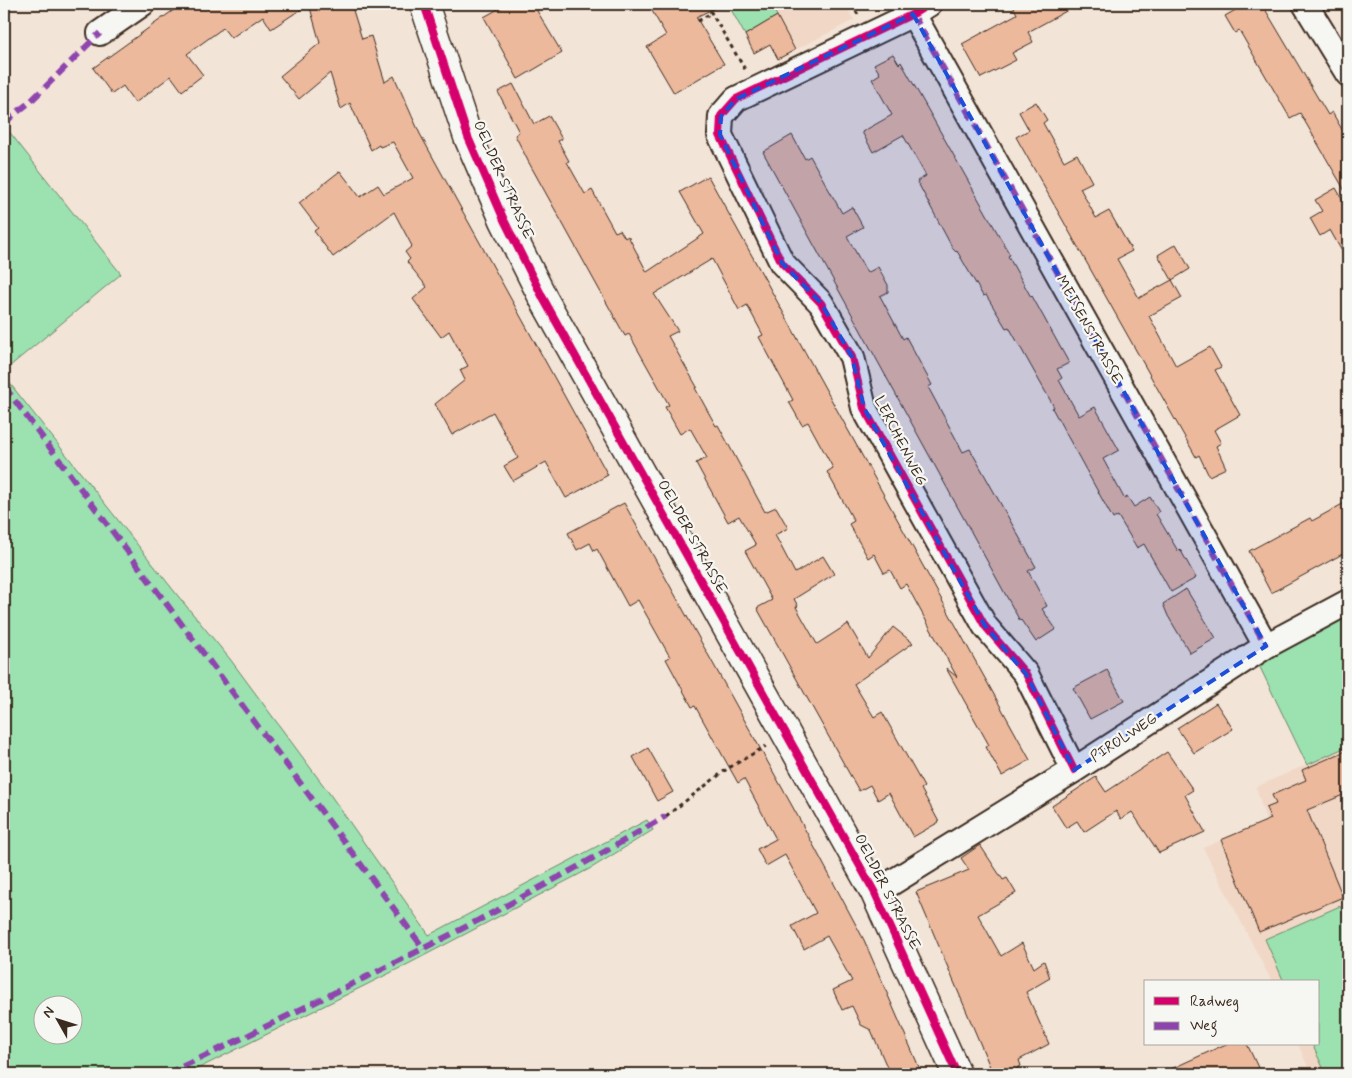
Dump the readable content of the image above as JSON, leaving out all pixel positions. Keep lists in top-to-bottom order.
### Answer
{
  "streets": {
    "street": [
      "OELDER STRASSE",
      "MEISENSTRASSE",
      "LERCHENWEG",
      "PIROLWEG"
    ]
  },
  "crossings": [
    ["OELDER STRASSE", "PIROLWEG"],
    ["MEISENSTRASSE", "LERCHENWEG"],
    ["MEISENSTRASSE", "PIROLWEG"],
    ["LERCHENWEG", "PIROLWEG"]
  ],
  "legend": ["Radweg", "Weg"],
  "north": "top left"
}
